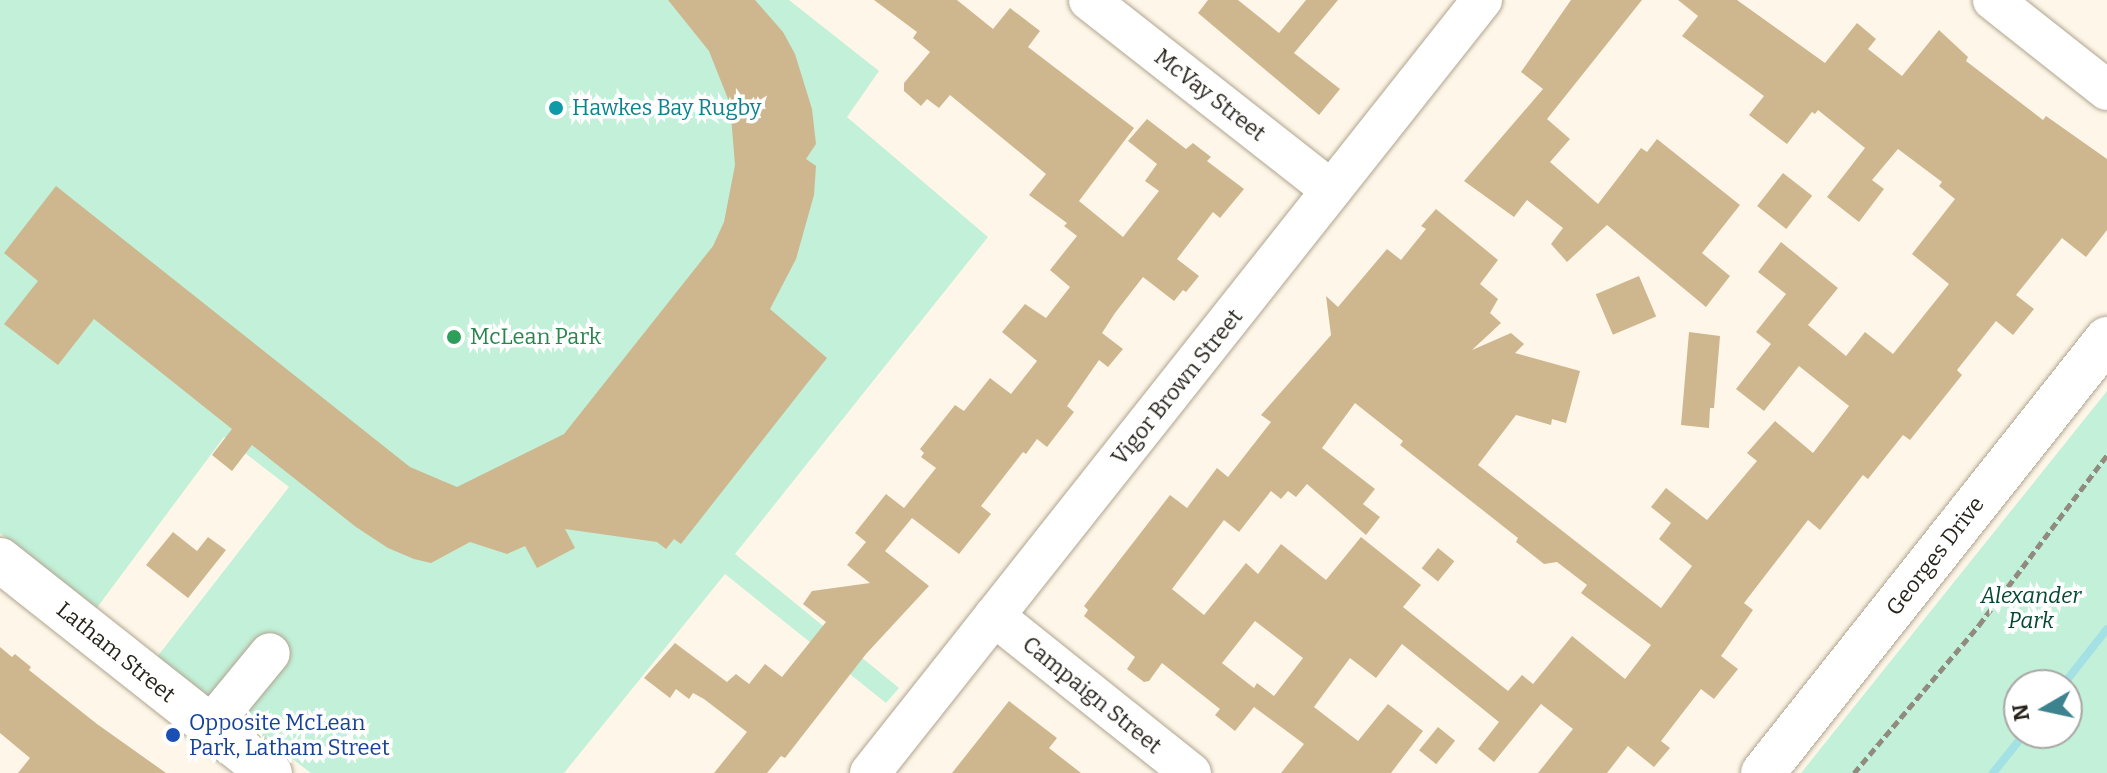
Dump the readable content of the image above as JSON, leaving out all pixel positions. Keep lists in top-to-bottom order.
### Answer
{
  "streets": {
    "main road": ["Georges Drive", "Latham Street"],
    "street": ["McVay Street", "Vigor Brown Street", "Campaign Street"]
  },
  "crossings": [
    ["McVay Street", "Vigor Brown Street"],
    ["Vigor Brown Street", "Campaign Street"]
  ],
  "parks": ["Alexander Park"],
  "places": ["Hawkes Bay Rugby", "McLean Park", "Opposite McLean Park, Latham Street"],
  "north": "left"
}
